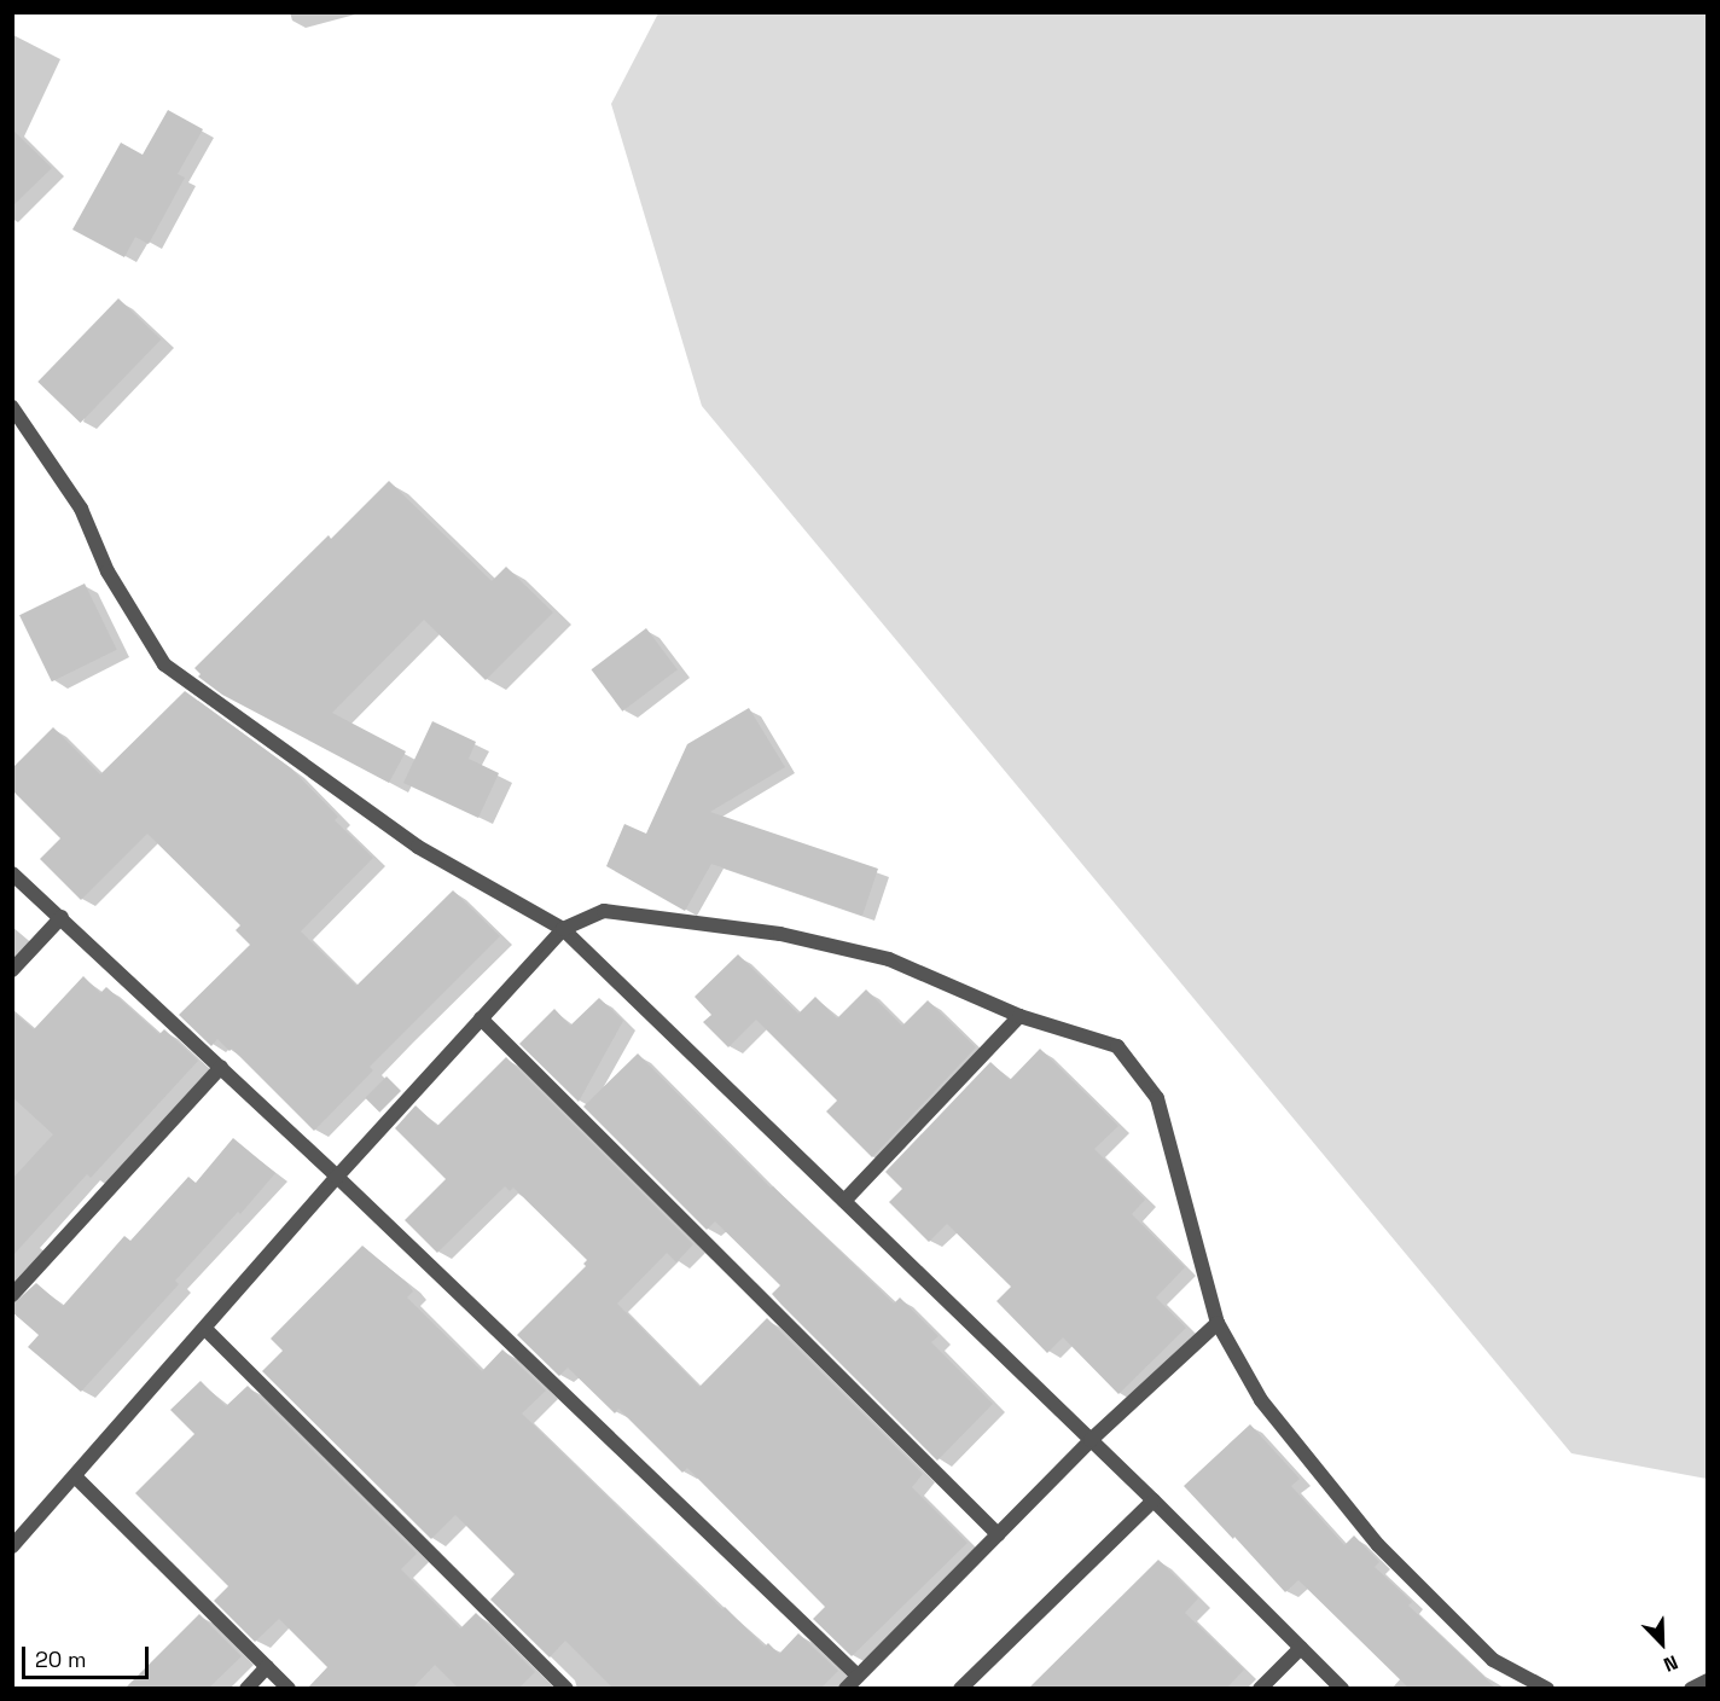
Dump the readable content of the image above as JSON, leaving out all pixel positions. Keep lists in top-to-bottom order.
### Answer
{
  "scale_bar": "20 m",
  "north": "bottom right"
}
